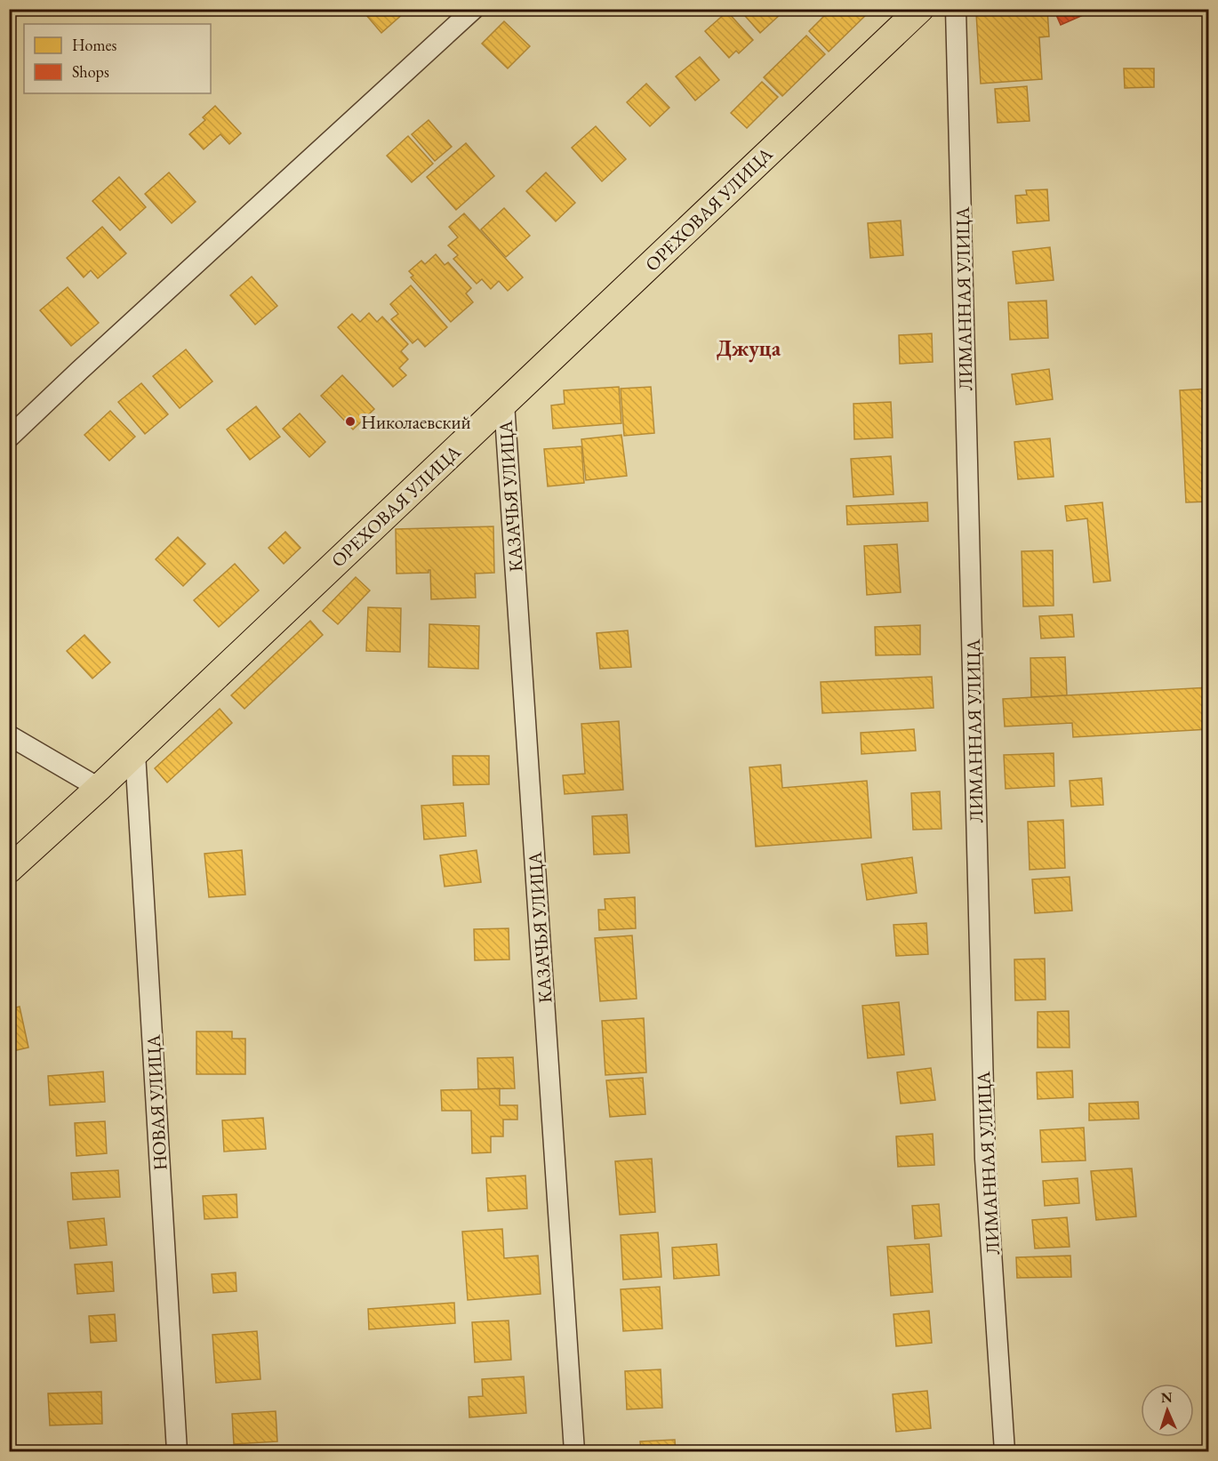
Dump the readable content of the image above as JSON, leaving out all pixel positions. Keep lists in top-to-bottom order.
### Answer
{
  "streets": {
    "main road": ["ОРЕХОВАЯ УЛИЦА"],
    "street": ["ЛИМАННАЯ УЛИЦА", "КАЗАЧЬЯ УЛИЦА", "НОВАЯ УЛИЦА"]
  },
  "crossings": [
    ["ОРЕХОВАЯ УЛИЦА", "КАЗАЧЬЯ УЛИЦА"],
    ["ОРЕХОВАЯ УЛИЦА", "НОВАЯ УЛИЦА"]
  ],
  "districts": ["Джуца"],
  "places": ["Николаевский"],
  "legend": ["Homes", "Shops"],
  "north": "top"
}
